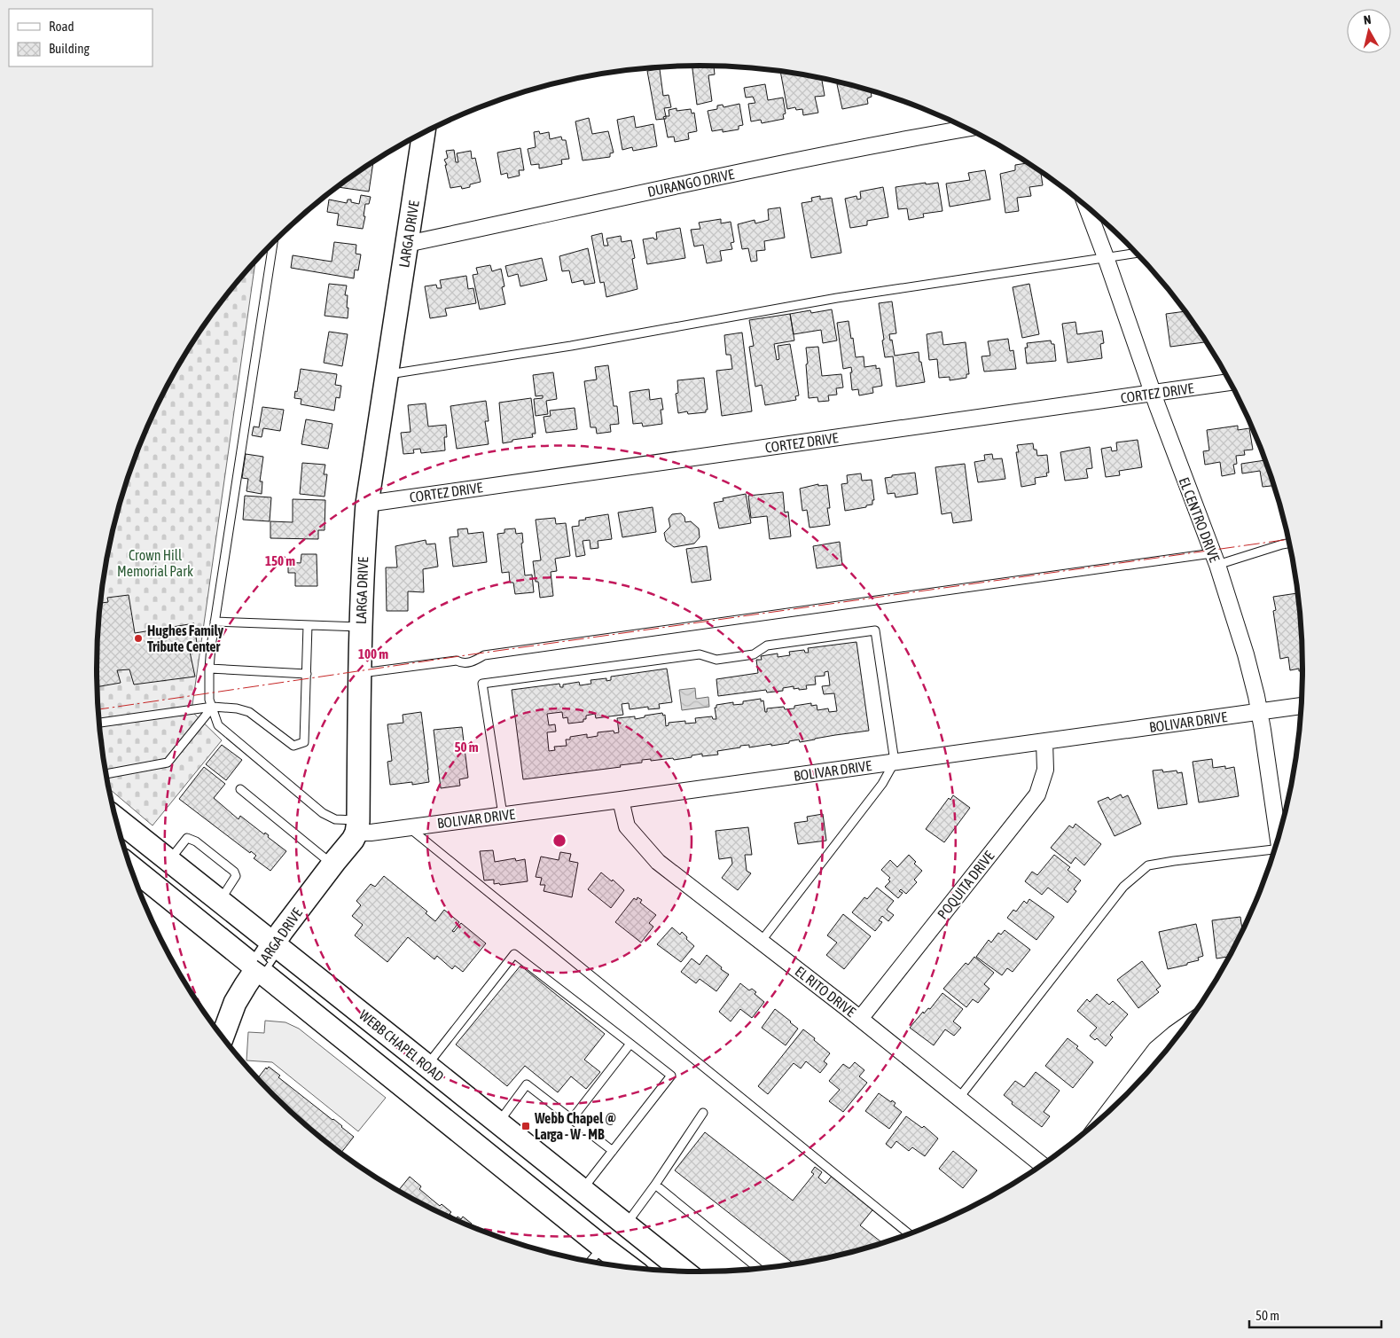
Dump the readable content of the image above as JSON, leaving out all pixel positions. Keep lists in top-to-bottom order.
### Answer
{
  "streets": {
    "main road": ["LARGA DRIVE", "WEBB CHAPEL ROAD"],
    "street": [
      "DURANGO DRIVE",
      "CORTEZ DRIVE",
      "EL CENTRO DRIVE",
      "BOLIVAR DRIVE",
      "POQUITA DRIVE",
      "EL RITO DRIVE"
    ]
  },
  "crossings": [
    ["DURANGO DRIVE", "LARGA DRIVE"],
    ["LARGA DRIVE", "CORTEZ DRIVE"],
    ["LARGA DRIVE", "BOLIVAR DRIVE"],
    ["LARGA DRIVE", "WEBB CHAPEL ROAD"],
    ["CORTEZ DRIVE", "EL CENTRO DRIVE"],
    ["EL CENTRO DRIVE", "BOLIVAR DRIVE"],
    ["BOLIVAR DRIVE", "POQUITA DRIVE"],
    ["BOLIVAR DRIVE", "EL RITO DRIVE"],
    ["POQUITA DRIVE", "EL RITO DRIVE"]
  ],
  "parks": ["Crown Hill Memorial Park"],
  "places": {
    "other": ["Hughes Family Tribute Center"],
    "transit": ["Webb Chapel @ Larga - W - MB"]
  },
  "legend": ["Road", "Building"],
  "scale_bar": "50 m",
  "north": "top",
  "rings": ["150 m", "100 m", "50 m"]
}
